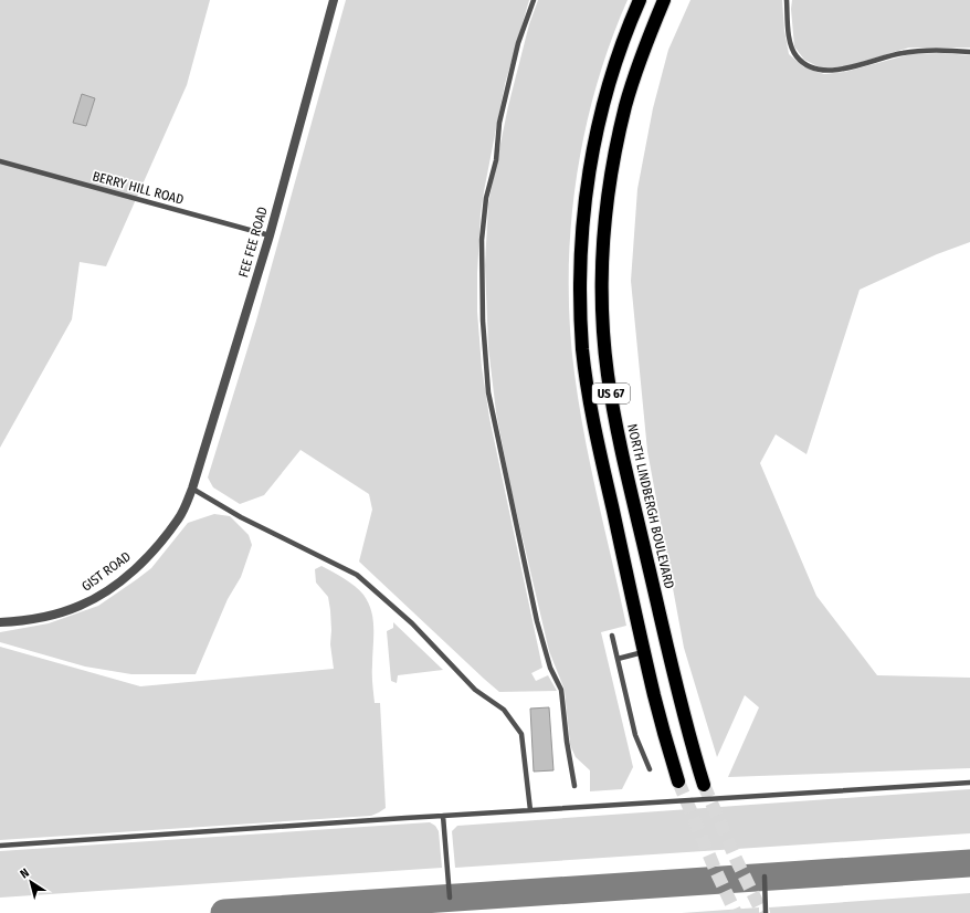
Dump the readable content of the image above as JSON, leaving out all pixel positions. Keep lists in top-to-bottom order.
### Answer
{
  "streets": {
    "highway": ["US 67", "NORTH LINDBERGH BOULEVARD"],
    "street": ["FEE FEE ROAD", "GIST ROAD"],
    "lane": ["BERRY HILL ROAD"]
  },
  "crossings": [
    ["BERRY HILL ROAD", "FEE FEE ROAD"],
    ["FEE FEE ROAD", "GIST ROAD"]
  ],
  "north": "top left"
}
